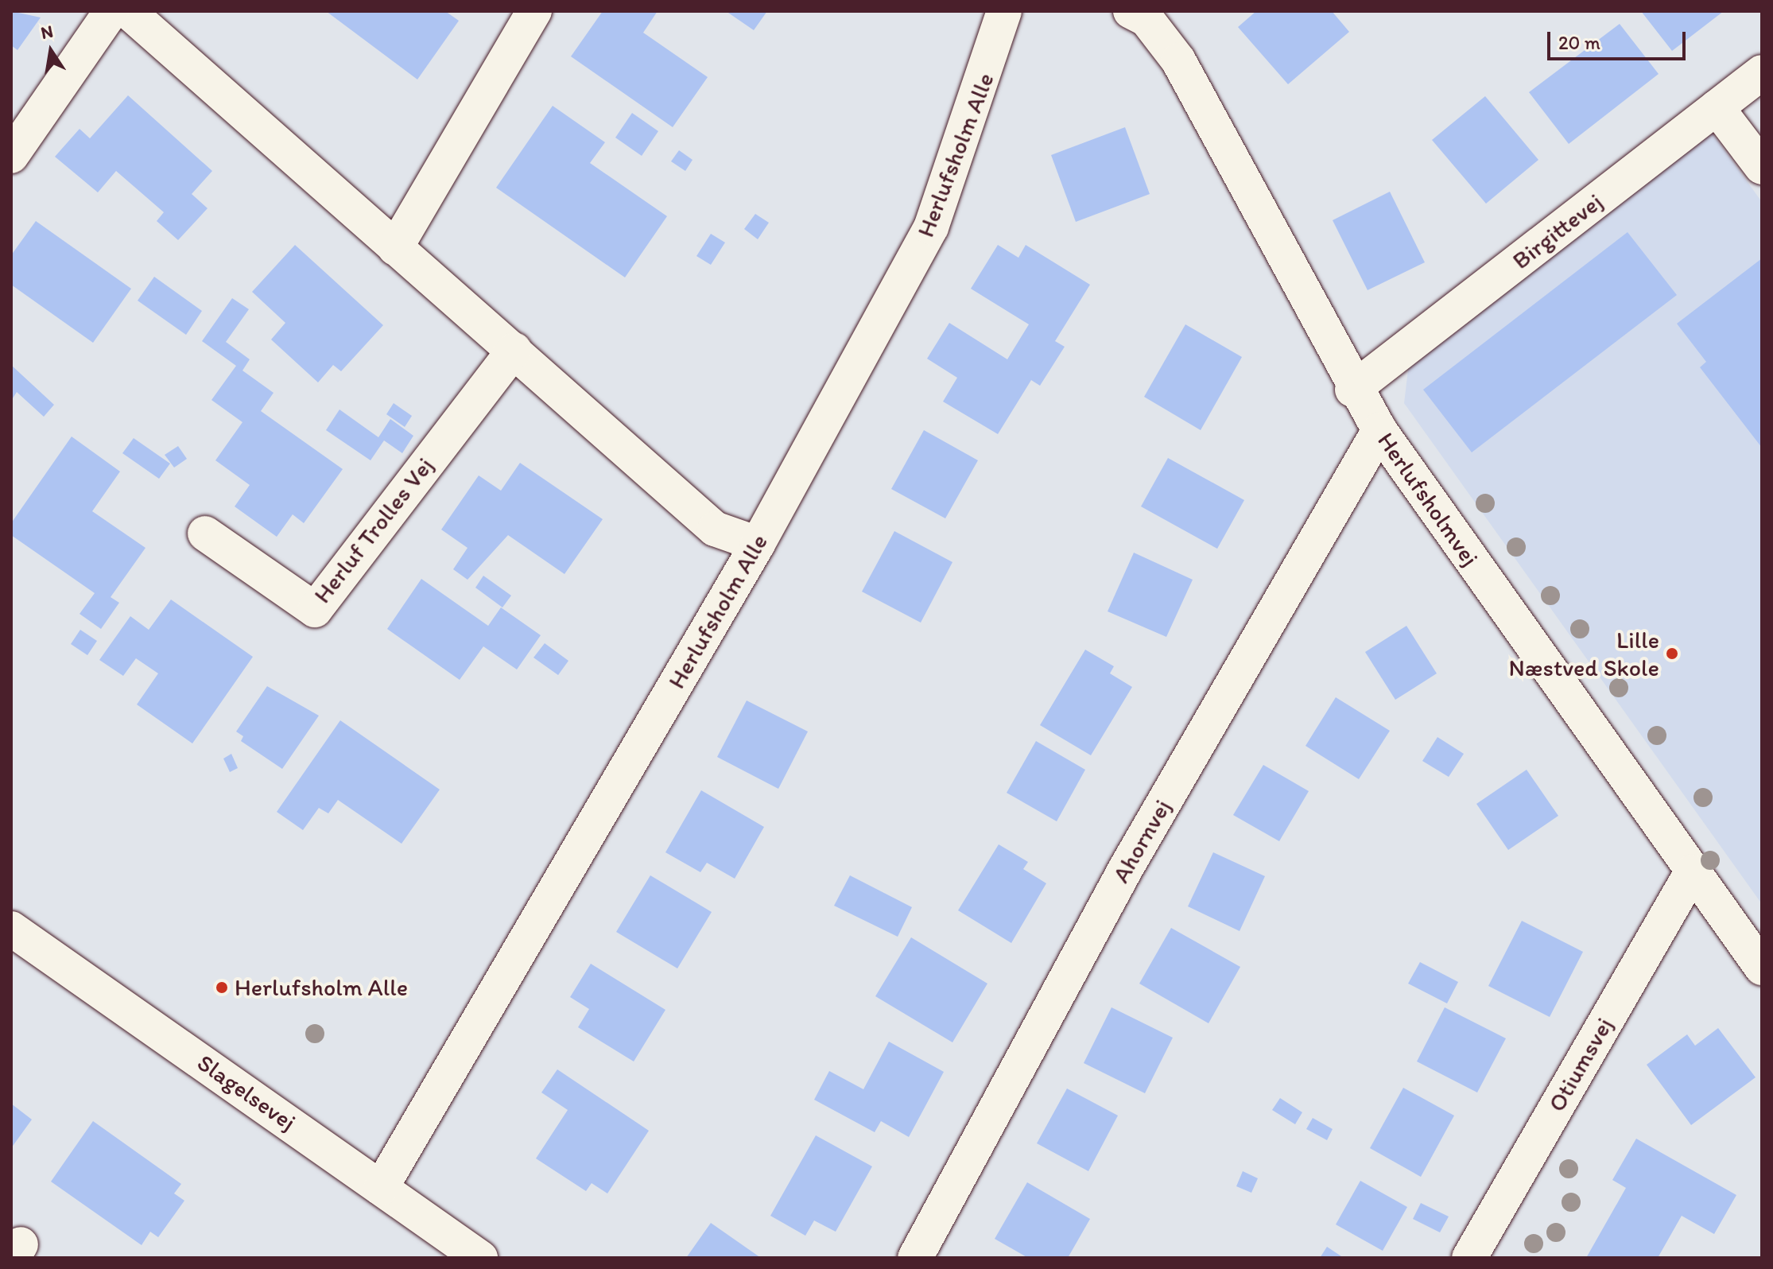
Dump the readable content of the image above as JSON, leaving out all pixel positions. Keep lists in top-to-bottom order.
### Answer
{
  "streets": {
    "street": [
      "Herlufsholm Alle",
      "Birgittevej",
      "Herlufsholmvej",
      "Herluf Trolles Vej",
      "Ahornvej",
      "Otiumsvej",
      "Slagelsevej"
    ]
  },
  "crossings": [
    ["Herlufsholm Alle", "Slagelsevej"],
    ["Birgittevej", "Herlufsholmvej"],
    ["Herlufsholmvej", "Ahornvej"],
    ["Herlufsholmvej", "Otiumsvej"]
  ],
  "places": ["Lille Næstved Skole", "Herlufsholm Alle"],
  "scale_bar": "20 m",
  "north": "top"
}
